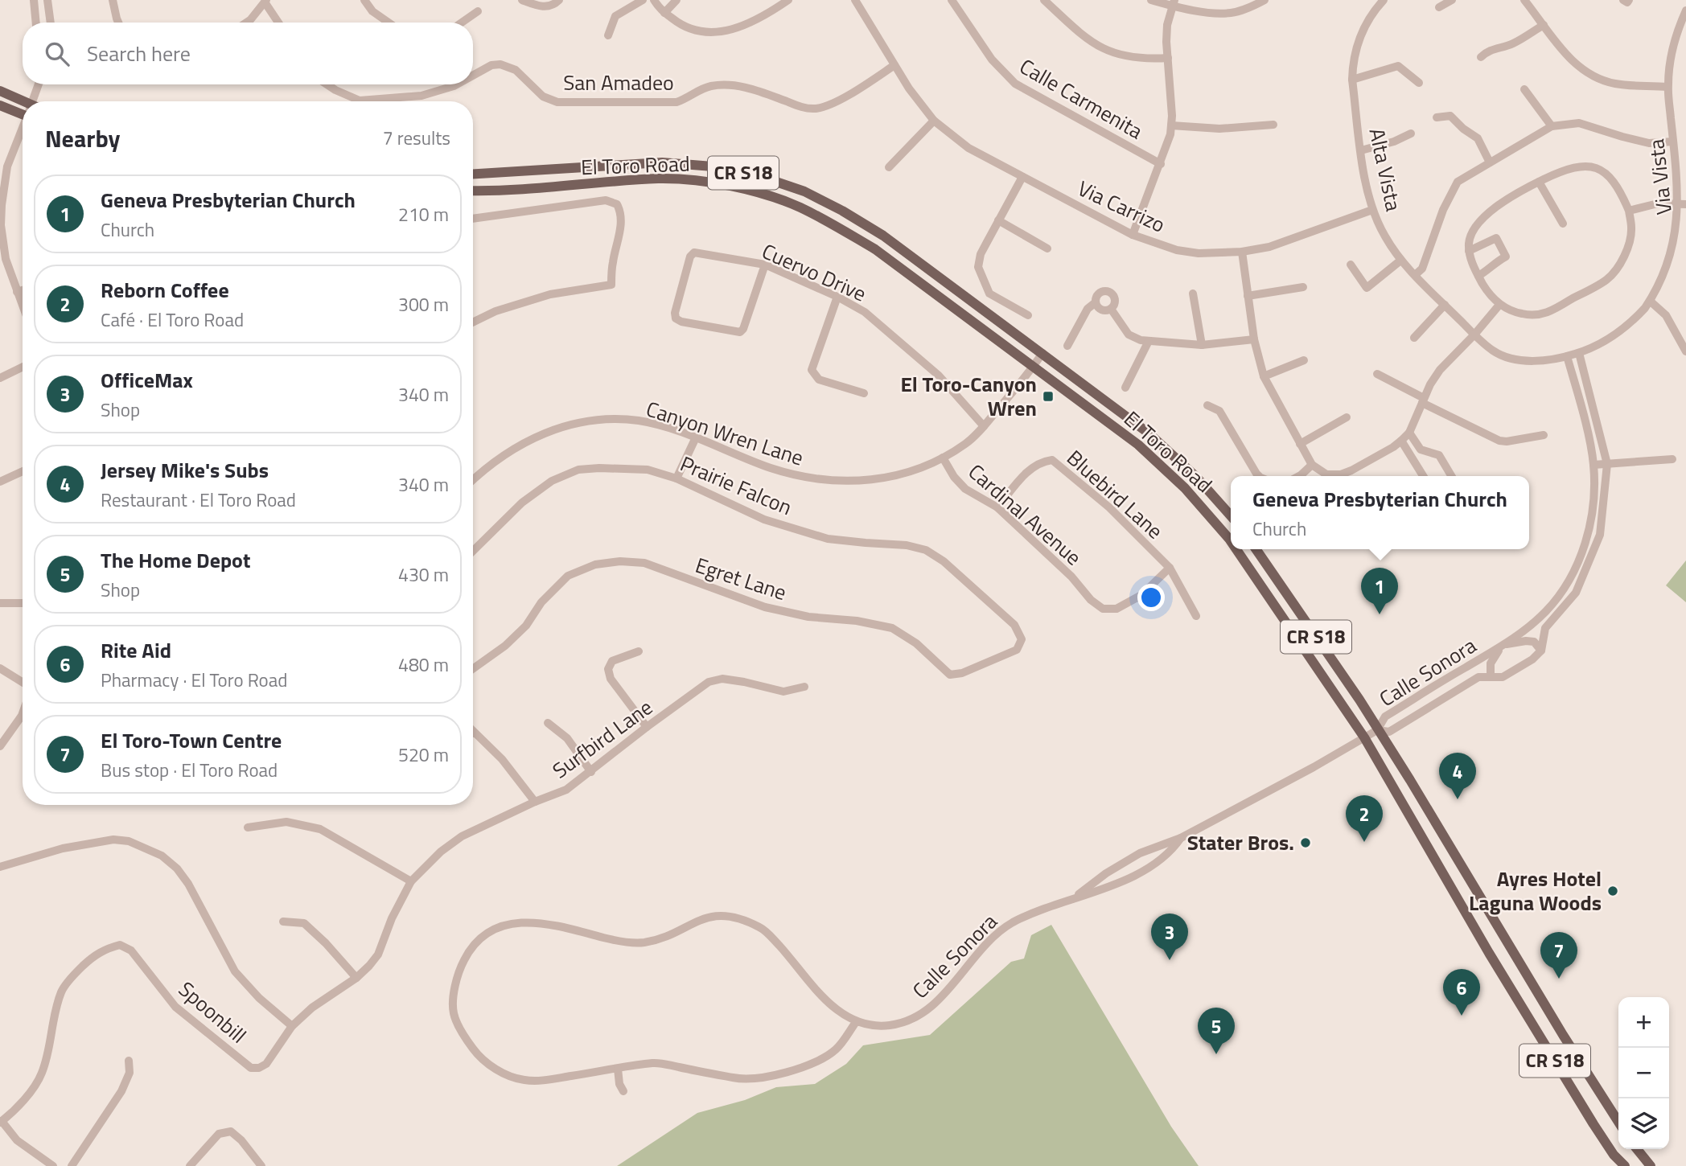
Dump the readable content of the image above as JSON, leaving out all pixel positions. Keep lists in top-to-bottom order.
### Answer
{
  "streets": {
    "main road": ["El Toro Road", "CR S18"],
    "street": [
      "San Amadeo",
      "Calle Carmenita",
      "Alta Vista",
      "Via Vista",
      "Via Carrizo",
      "Cuervo Drive",
      "Canyon Wren Lane",
      "Prairie Falcon",
      "Bluebird Lane",
      "Cardinal Avenue",
      "Egret Lane",
      "Calle Sonora",
      "Surfbird Lane",
      "Spoonbill"
    ]
  },
  "crossings": [
    ["San Amadeo", "Via Carrizo"],
    ["El Toro Road", "Canyon Wren Lane"],
    ["El Toro Road", "Calle Sonora"],
    ["Alta Vista", "Via Vista"],
    ["Alta Vista", "Via Carrizo"],
    ["CR S18", "Calle Sonora"],
    ["Via Vista", "Calle Sonora"],
    ["Cuervo Drive", "Canyon Wren Lane"],
    ["Canyon Wren Lane", "Cardinal Avenue"],
    ["Prairie Falcon", "Egret Lane"],
    ["Bluebird Lane", "Cardinal Avenue"],
    ["Surfbird Lane", "Spoonbill"]
  ],
  "places": {
    "transit": ["El Toro-Canyon Wren"],
    "other": ["Stater Bros.", "Ayres Hotel Laguna Woods"]
  },
  "page": {
    "search": "Search here",
    "heading": ["Nearby", "7 results"],
    "list": [
      {
        "mark": "1",
        "name": "Geneva Presbyterian Church",
        "note": "Church",
        "value": "210 m"
      },
      {
        "mark": "2",
        "name": "Reborn Coffee",
        "note": "Café · El Toro Road",
        "value": "300 m"
      },
      {
        "mark": "3",
        "name": "OfficeMax",
        "note": "Shop",
        "value": "340 m"
      },
      {
        "mark": "4",
        "name": "Jersey Mike's Subs",
        "note": "Restaurant · El Toro Road",
        "value": "340 m"
      },
      {
        "mark": "5",
        "name": "The Home Depot",
        "note": "Shop",
        "value": "430 m"
      },
      {
        "mark": "6",
        "name": "Rite Aid",
        "note": "Pharmacy · El Toro Road",
        "value": "480 m"
      },
      {
        "mark": "7",
        "name": "El Toro-Town Centre",
        "note": "Bus stop · El Toro Road",
        "value": "520 m"
      }
    ],
    "popup": ["Geneva Presbyterian Church", "Church"],
    "pins": [
      "1",
      "4",
      "2",
      "3",
      "7",
      "6",
      "5"
    ],
    "map_buttons": ["+", "−"]
  }
}
